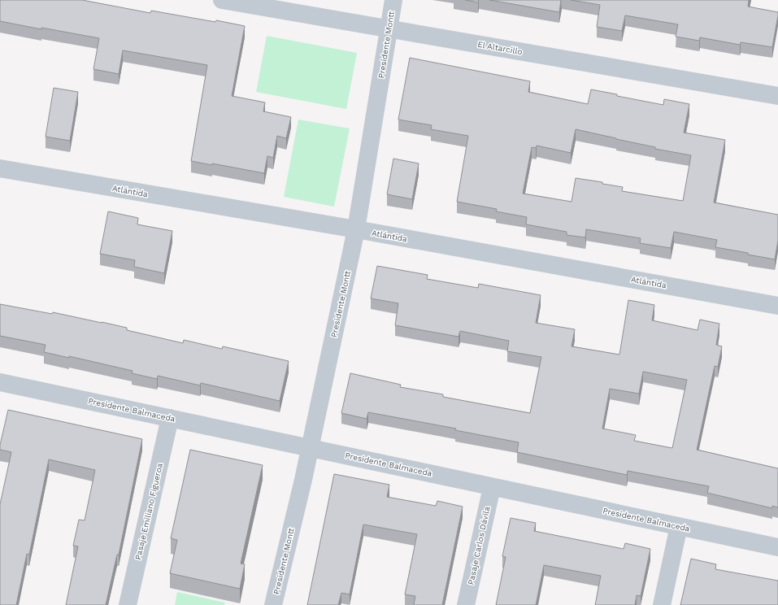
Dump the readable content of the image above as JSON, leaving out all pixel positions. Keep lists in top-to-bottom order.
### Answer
{
  "streets": {
    "street": [
      "Presidente Montt",
      "El Altarcillo",
      "Atlántida",
      "Presidente Balmaceda",
      "Pasaje Emiliano Figueroa",
      "Pasaje Carlos Dávila"
    ]
  },
  "crossings": [
    ["Presidente Montt", "El Altarcillo"],
    ["Presidente Montt", "Atlántida"],
    ["Presidente Montt", "Presidente Balmaceda"],
    ["Presidente Balmaceda", "Pasaje Emiliano Figueroa"],
    ["Presidente Balmaceda", "Pasaje Carlos Dávila"]
  ]
}
